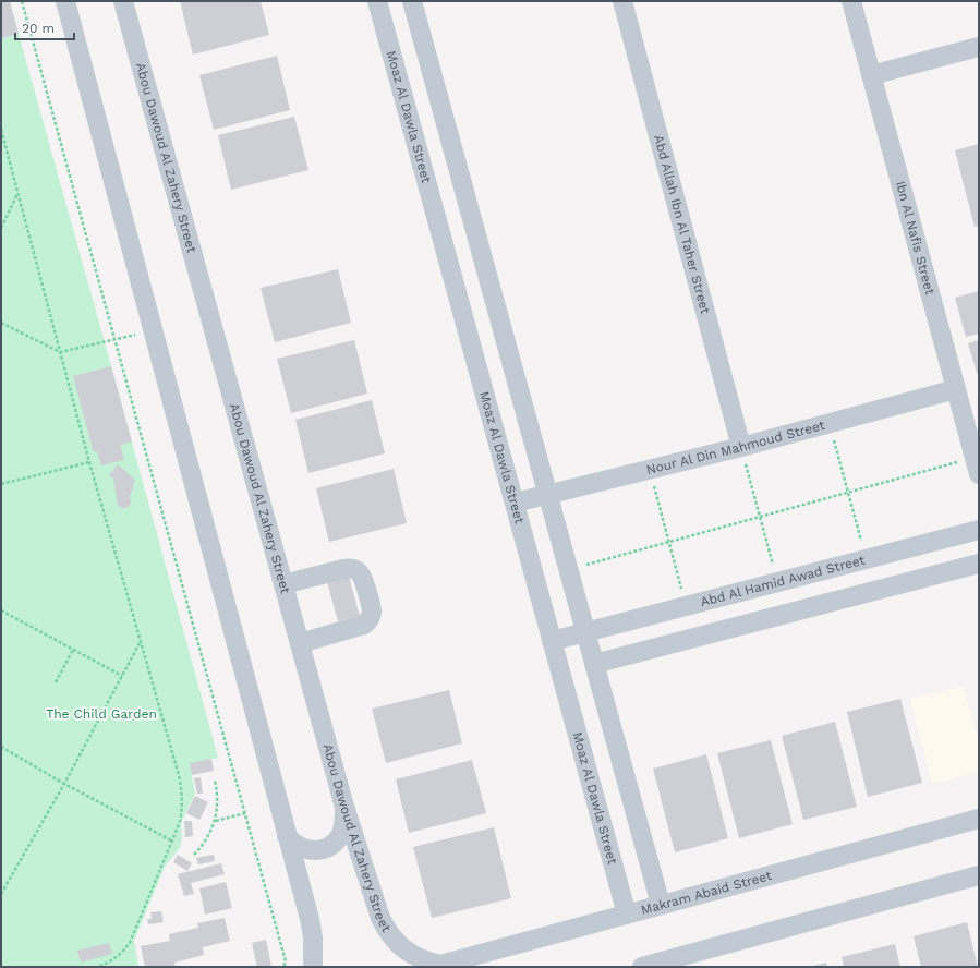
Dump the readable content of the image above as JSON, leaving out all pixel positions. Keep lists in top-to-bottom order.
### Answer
{
  "streets": {
    "street": [
      "Moaz Al Dawla Street",
      "Abou Dawoud Al Zahery Street",
      "Abd Allah Ibn Al Taher Street",
      "Ibn Al Nafis Street",
      "Nour Al Din Mahmoud Street",
      "Abd Al Hamid Awad Street",
      "Makram Abaid Street"
    ]
  },
  "crossings": [
    ["Moaz Al Dawla Street", "Nour Al Din Mahmoud Street"],
    ["Moaz Al Dawla Street", "Abd Al Hamid Awad Street"],
    ["Moaz Al Dawla Street", "Makram Abaid Street"],
    ["Abou Dawoud Al Zahery Street", "Makram Abaid Street"],
    ["Abd Allah Ibn Al Taher Street", "Nour Al Din Mahmoud Street"],
    ["Ibn Al Nafis Street", "Nour Al Din Mahmoud Street"]
  ],
  "parks": ["The Child Garden"],
  "scale_bar": "20 m"
}
